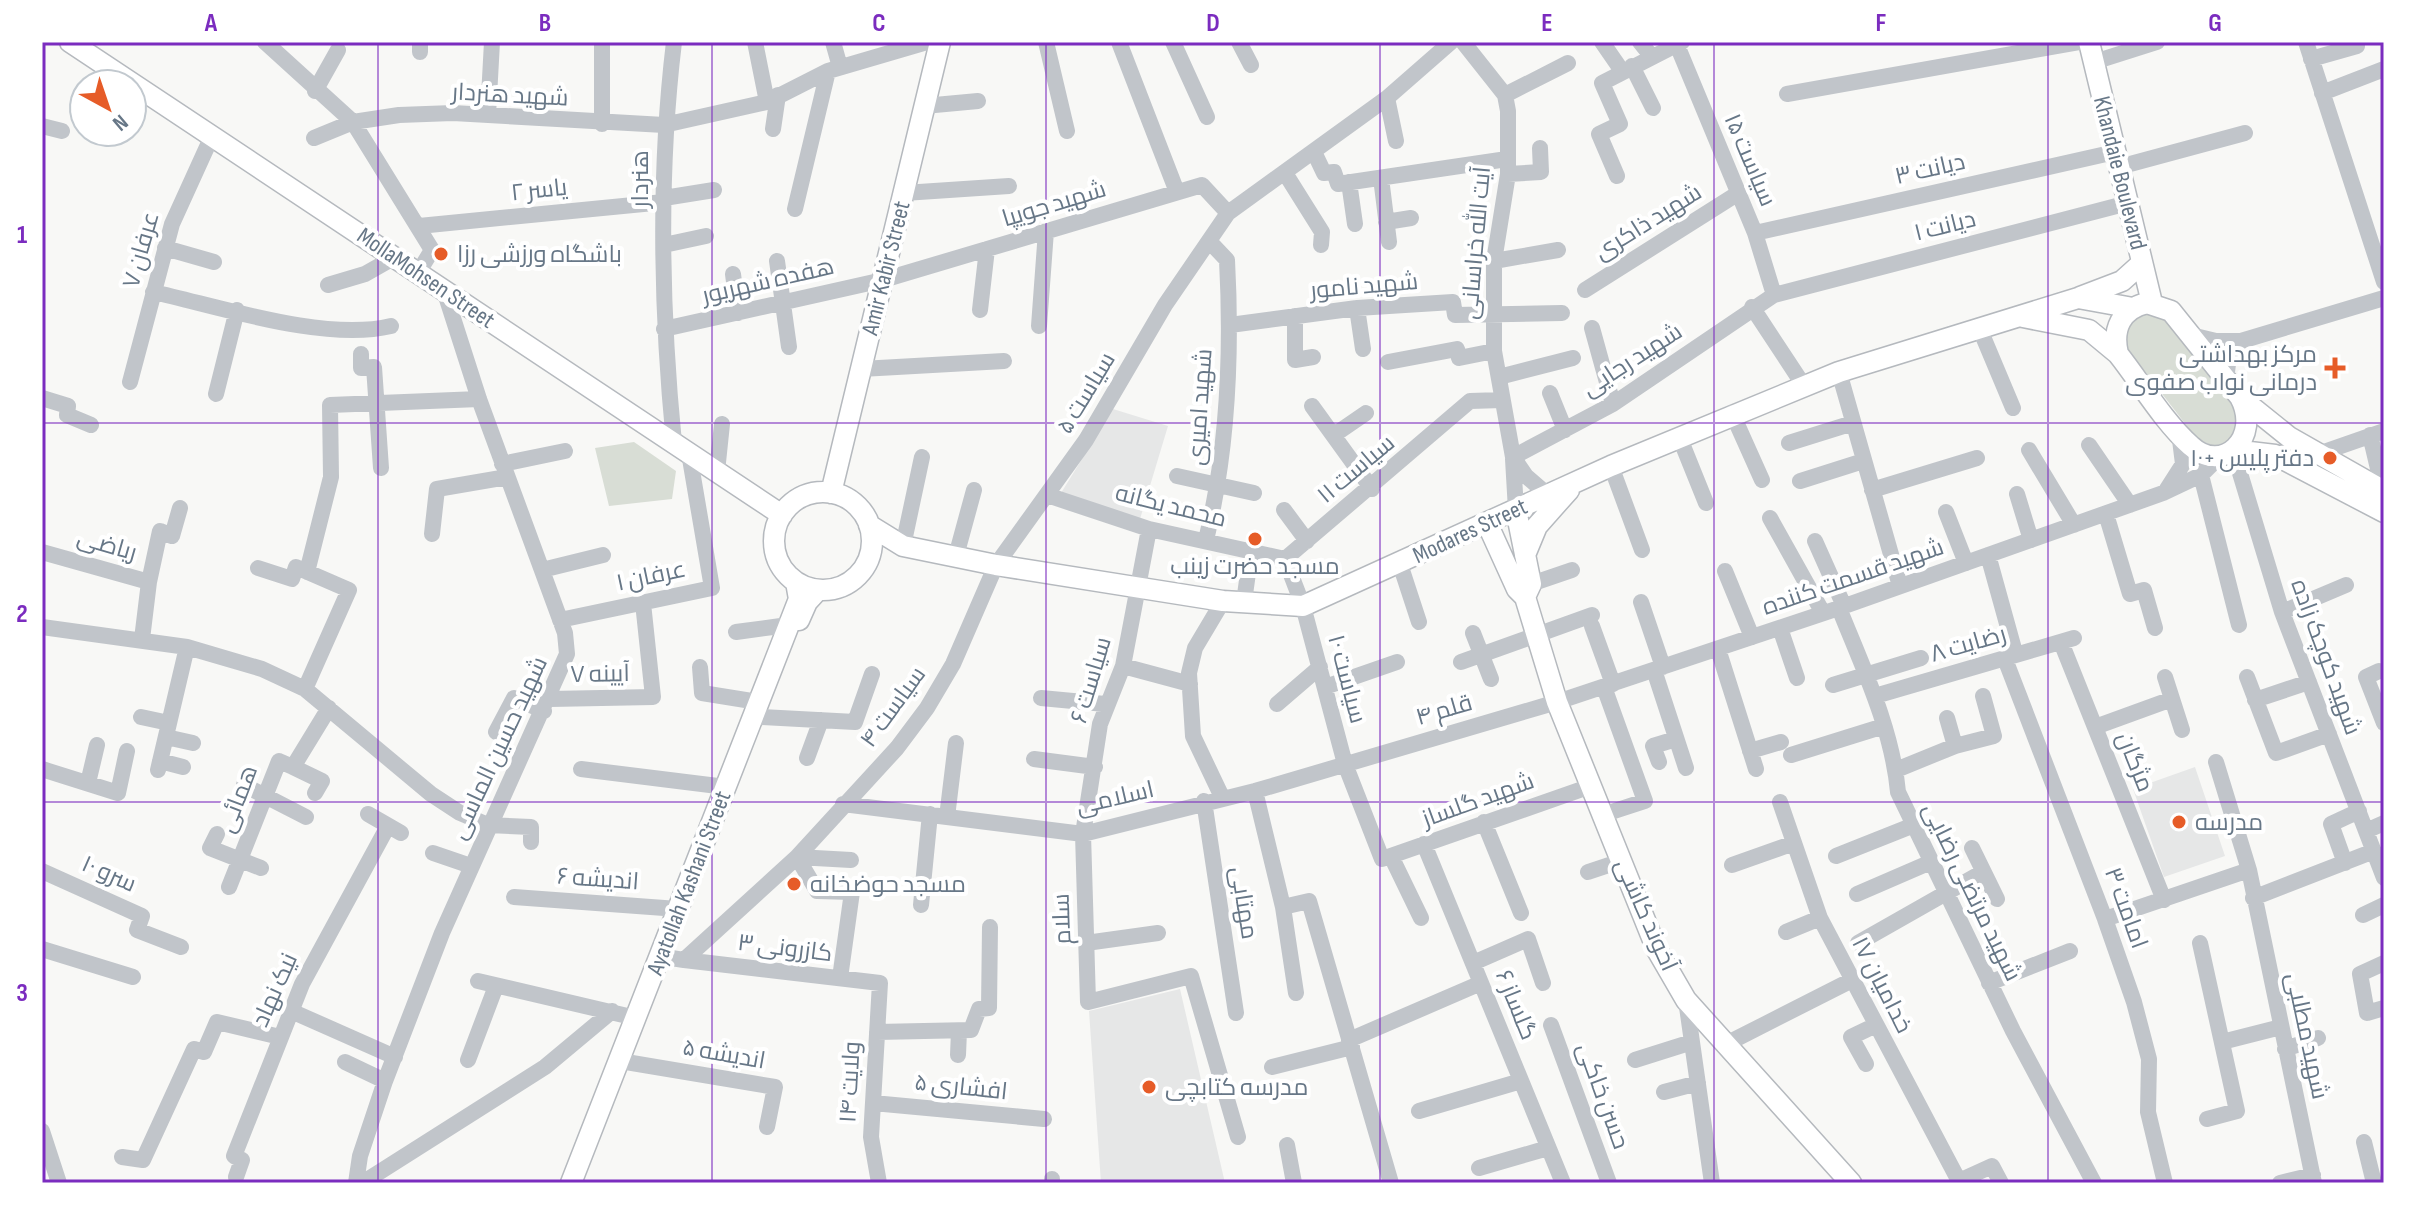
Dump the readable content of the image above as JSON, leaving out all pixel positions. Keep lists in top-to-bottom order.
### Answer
{
  "streets": {
    "main road": [
      "Khandaie Boulevard",
      "Amir Kabir Street",
      "MollaMohsen Street",
      "Modares Street",
      "Ayatollah Kashani Street",
      "آخوند کاشی"
    ],
    "street": [
      "شهید هنردار",
      "سیاست ۱۵",
      "دیانت ۳",
      "هنردار",
      "یاسر ۲",
      "شهید جویپا",
      "شهید ذاکری",
      "دیانت ۱",
      "آیت الله خراسانی",
      "عرفان ۷",
      "هفده شهریور",
      "شهید نامور",
      "شهید رجایی",
      "سیاست ۵",
      "شهید امیری",
      "سیاست ۱۱",
      "محمد یگانه",
      "ریاضی",
      "عرفان ۱",
      "شهید قسمت کننده",
      "رضایت ۸",
      "شهید کوچک زاده",
      "آیینه ۷",
      "سیاست ۱۰",
      "سیاست ۶",
      "سیاست ۴",
      "قلم ۴",
      "شهید حسین الماسی",
      "مژگان",
      "اسلامی",
      "همائی",
      "شهید گلساز",
      "سرو ۱۰",
      "اندیشه ۶",
      "شهید مرتضی رضایی",
      "مهتابی",
      "امامت ۳",
      "سلام",
      "کازرونی ۳",
      "خدامیان ۱۷",
      "نیک نهاد",
      "گلساز ۶",
      "شهید مطلبی",
      "اندیشه ۵",
      "ولایت ۱۴",
      "افشاری ۵",
      "حسن خاکی"
    ]
  },
  "crossings": [
    ["شهید هنردار", "هنردار"],
    ["سیاست ۱۵", "دیانت ۳"],
    ["سیاست ۱۵", "شهید ذاکری"],
    ["سیاست ۱۵", "دیانت ۱"],
    ["سیاست ۱۵", "شهید رجایی"],
    ["دیانت ۳", "Khandaie Boulevard"],
    ["Khandaie Boulevard", "دیانت ۱"],
    ["Khandaie Boulevard", "Modares Street"],
    ["هنردار", "یاسر ۲"],
    ["هنردار", "MollaMohsen Street"],
    ["هنردار", "هفده شهریور"],
    ["هنردار", "عرفان ۱"],
    ["شهید جویپا", "Amir Kabir Street"],
    ["شهید جویپا", "هفده شهریور"],
    ["شهید جویپا", "سیاست ۵"],
    ["دیانت ۱", "شهید رجایی"],
    ["آیت الله خراسانی", "شهید نامور"],
    ["آیت الله خراسانی", "شهید رجایی"],
    ["آیت الله خراسانی", "سیاست ۱۱"],
    ["آیت الله خراسانی", "Modares Street"],
    ["عرفان ۷", "MollaMohsen Street"],
    ["Amir Kabir Street", "MollaMohsen Street"],
    ["Amir Kabir Street", "هفده شهریور"],
    ["Amir Kabir Street", "Ayatollah Kashani Street"],
    ["MollaMohsen Street", "عرفان ۱"],
    ["MollaMohsen Street", "شهید حسین الماسی"],
    ["MollaMohsen Street", "Ayatollah Kashani Street"],
    ["شهید نامور", "شهید امیری"],
    ["سیاست ۵", "شهید امیری"],
    ["سیاست ۵", "محمد یگانه"],
    ["سیاست ۵", "Modares Street"],
    ["سیاست ۵", "سیاست ۴"],
    ["شهید امیری", "محمد یگانه"],
    ["سیاست ۱۱", "محمد یگانه"],
    ["محمد یگانه", "سیاست ۶"],
    ["Modares Street", "سیاست ۱۰"],
    ["Modares Street", "سیاست ۶"],
    ["Modares Street", "سیاست ۴"],
    ["Modares Street", "آخوند کاشی"],
    ["عرفان ۱", "آیینه ۷"],
    ["عرفان ۱", "شهید حسین الماسی"],
    ["شهید قسمت کننده", "شهید کوچک زاده"],
    ["شهید قسمت کننده", "قلم ۴"],
    ["شهید قسمت کننده", "شهید مرتضی رضایی"],
    ["شهید قسمت کننده", "آخوند کاشی"],
    ["رضایت ۸", "مژگان"],
    ["رضایت ۸", "شهید مرتضی رضایی"],
    ["رضایت ۸", "امامت ۳"],
    ["آیینه ۷", "شهید حسین الماسی"],
    ["سیاست ۱۰", "قلم ۴"],
    ["سیاست ۱۰", "اسلامی"],
    ["سیاست ۱۰", "شهید گلساز"],
    ["سیاست ۶", "اسلامی"],
    ["سیاست ۶", "سلام"],
    ["سیاست ۴", "اسلامی"],
    ["سیاست ۴", "Ayatollah Kashani Street"],
    ["سیاست ۴", "کازرونی ۳"],
    ["قلم ۴", "اسلامی"],
    ["قلم ۴", "آخوند کاشی"],
    ["اسلامی", "مهتابی"],
    ["اسلامی", "سلام"],
    ["شهید گلساز", "آخوند کاشی"],
    ["شهید گلساز", "گلساز ۶"],
    ["اندیشه ۶", "Ayatollah Kashani Street"],
    ["Ayatollah Kashani Street", "کازرونی ۳"],
    ["Ayatollah Kashani Street", "اندیشه ۵"],
    ["کازرونی ۳", "ولایت ۱۴"],
    ["ولایت ۱۴", "افشاری ۵"]
  ],
  "places": {
    "other": [
      "باشگاه ورزشی رزا",
      "دفتر پلیس +۱۰",
      "مسجد حضرت زینب",
      "مدرسه",
      "مسجد حوضخانه",
      "مدرسه کتابچی"
    ],
    "health": ["مرکز بهداشتی درمانی نواب صفوی"]
  },
  "north": "bottom right",
  "grid": {
    "columns": [
      "A",
      "B",
      "C",
      "D",
      "E",
      "F",
      "G"
    ],
    "rows": ["1", "2", "3"]
  }
}
